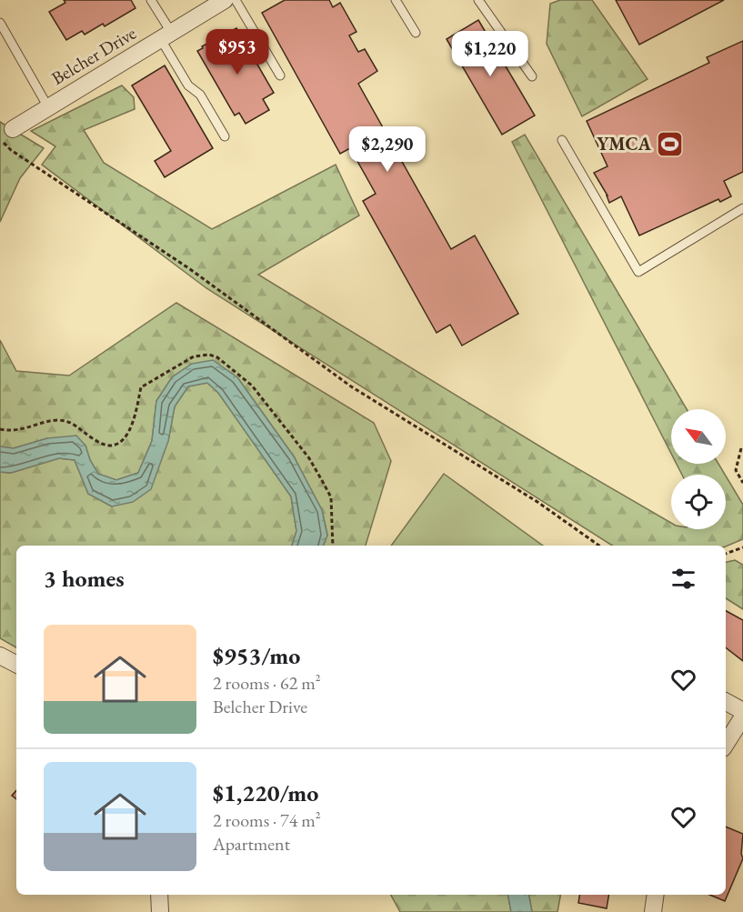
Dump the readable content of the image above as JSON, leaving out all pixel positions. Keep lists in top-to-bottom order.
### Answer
{
  "streets": {
    "street": ["Belcher Drive"]
  },
  "places": {
    "sports": ["YMCA"]
  },
  "north": "top left",
  "page": {
    "price": ["$953", "$1,220", "$2,290"],
    "heading": "3 homes",
    "list": [
      {
        "name": "$953/mo",
        "note": "2 rooms · 62 m² · Belcher Drive"
      },
      {
        "name": "$1,220/mo",
        "note": "2 rooms · 74 m² · Apartment"
      }
    ]
  }
}
